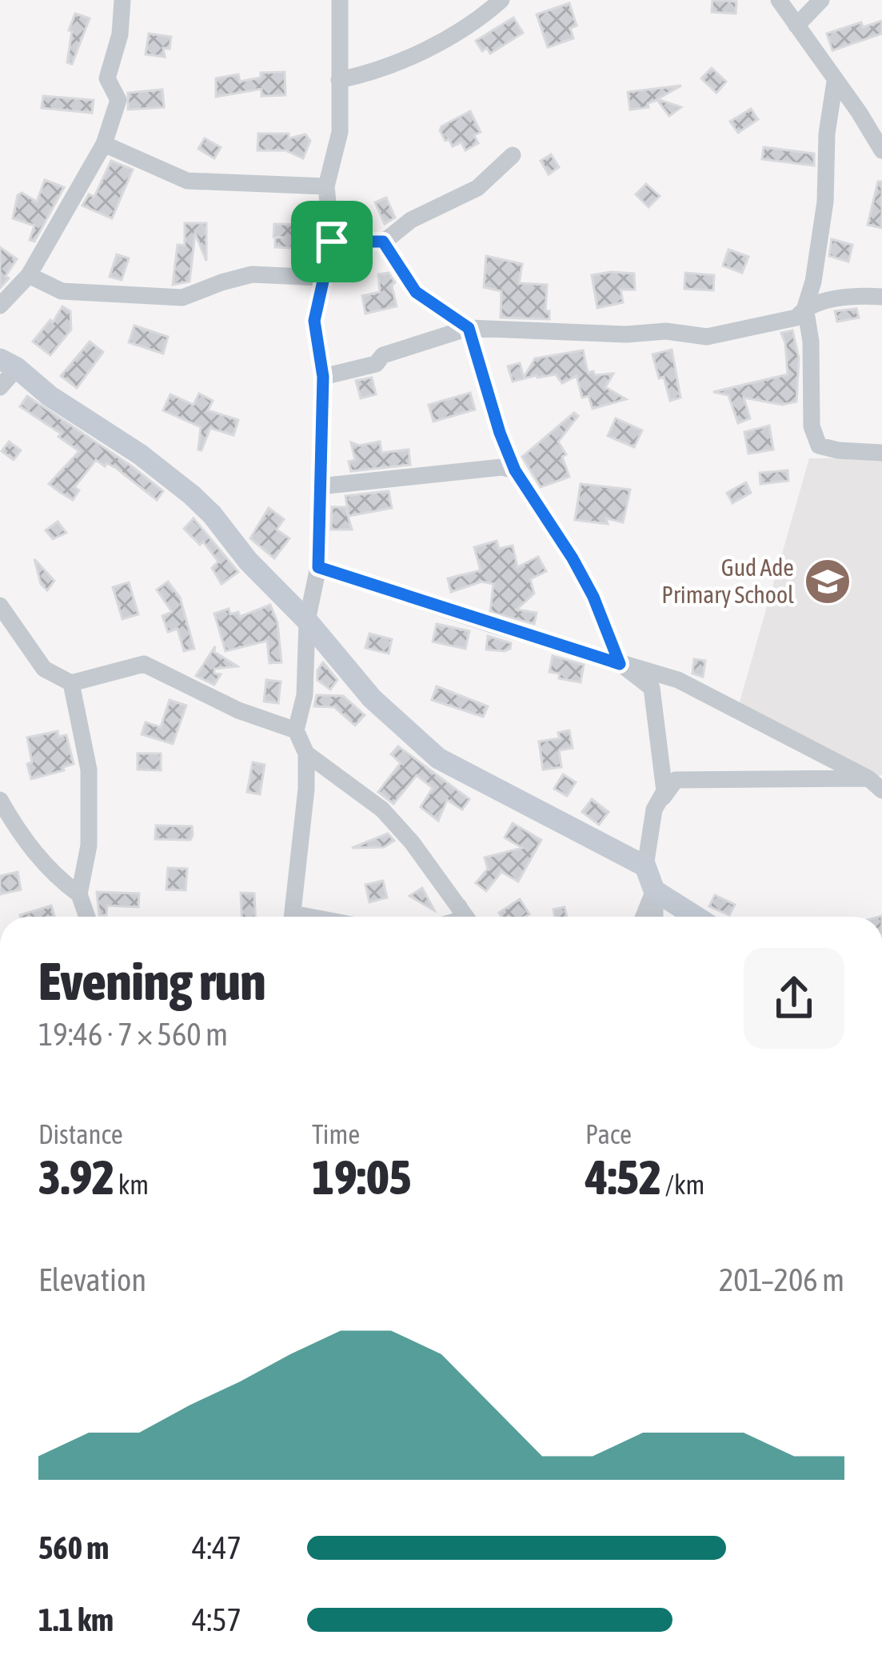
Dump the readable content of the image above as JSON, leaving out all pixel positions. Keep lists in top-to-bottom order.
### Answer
{
  "places": {
    "school or university": ["Gud Ade Primary School"]
  },
  "page": {
    "heading": ["Evening run", "19:46 · 7 × 560 m"],
    "stats": [
      ["Distance", "3.92 km"],
      ["Time", "19:05"],
      ["Pace", "4:52 /km"]
    ],
    "chart": ["Elevation", "201–206 m"],
    "list": [
      {
        "name": "560 m",
        "note": "4:47"
      },
      {
        "name": "1.1 km",
        "note": "4:57"
      }
    ]
  }
}
